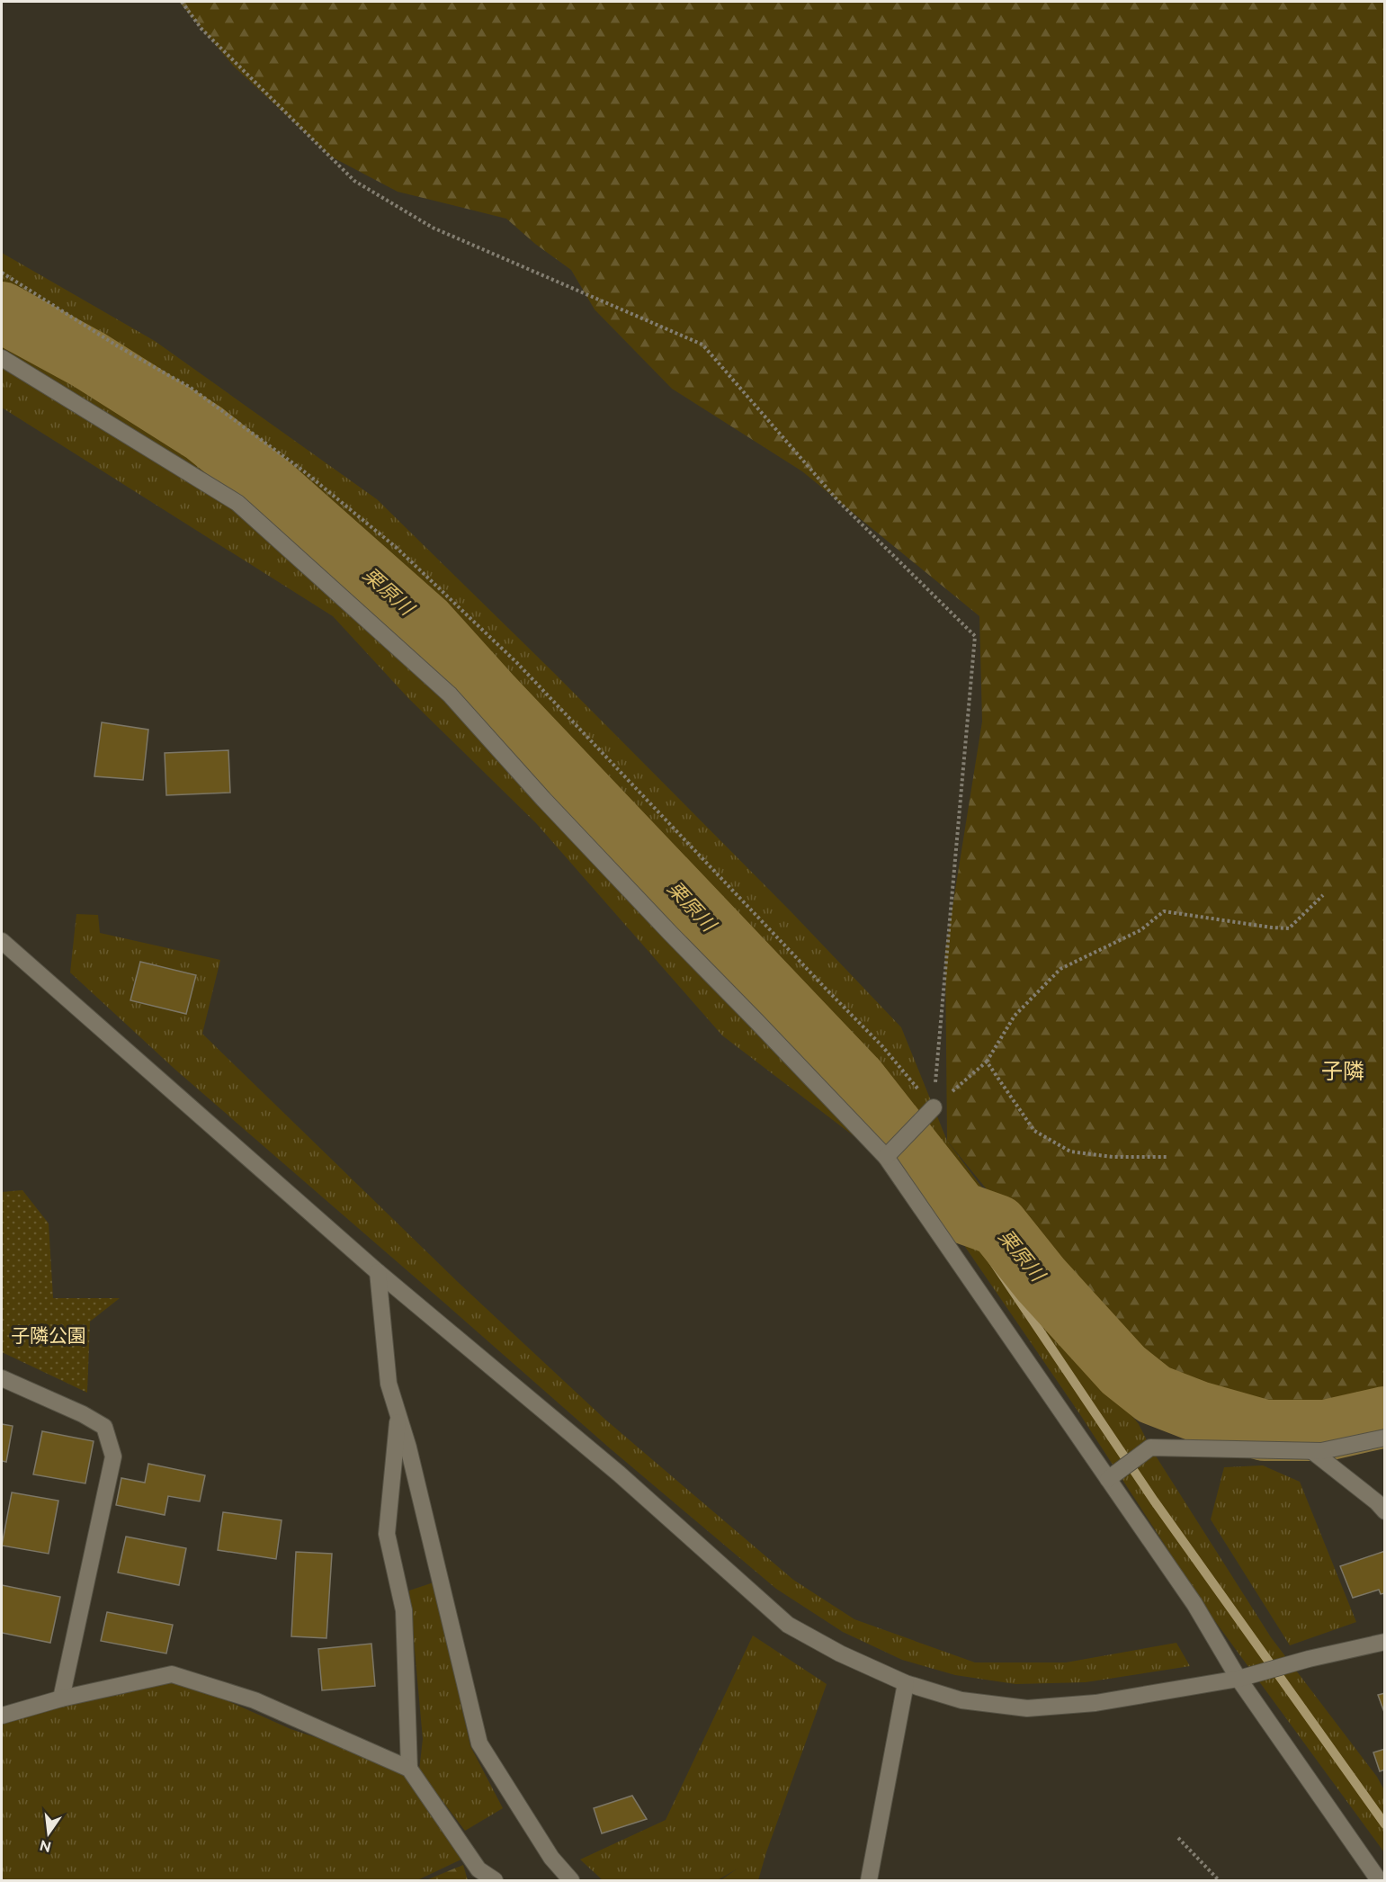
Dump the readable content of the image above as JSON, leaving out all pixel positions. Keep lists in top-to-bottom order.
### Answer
{
  "districts": ["子隣"],
  "water": ["栗原川"],
  "parks": ["子隣公園"],
  "north": "bottom"
}
